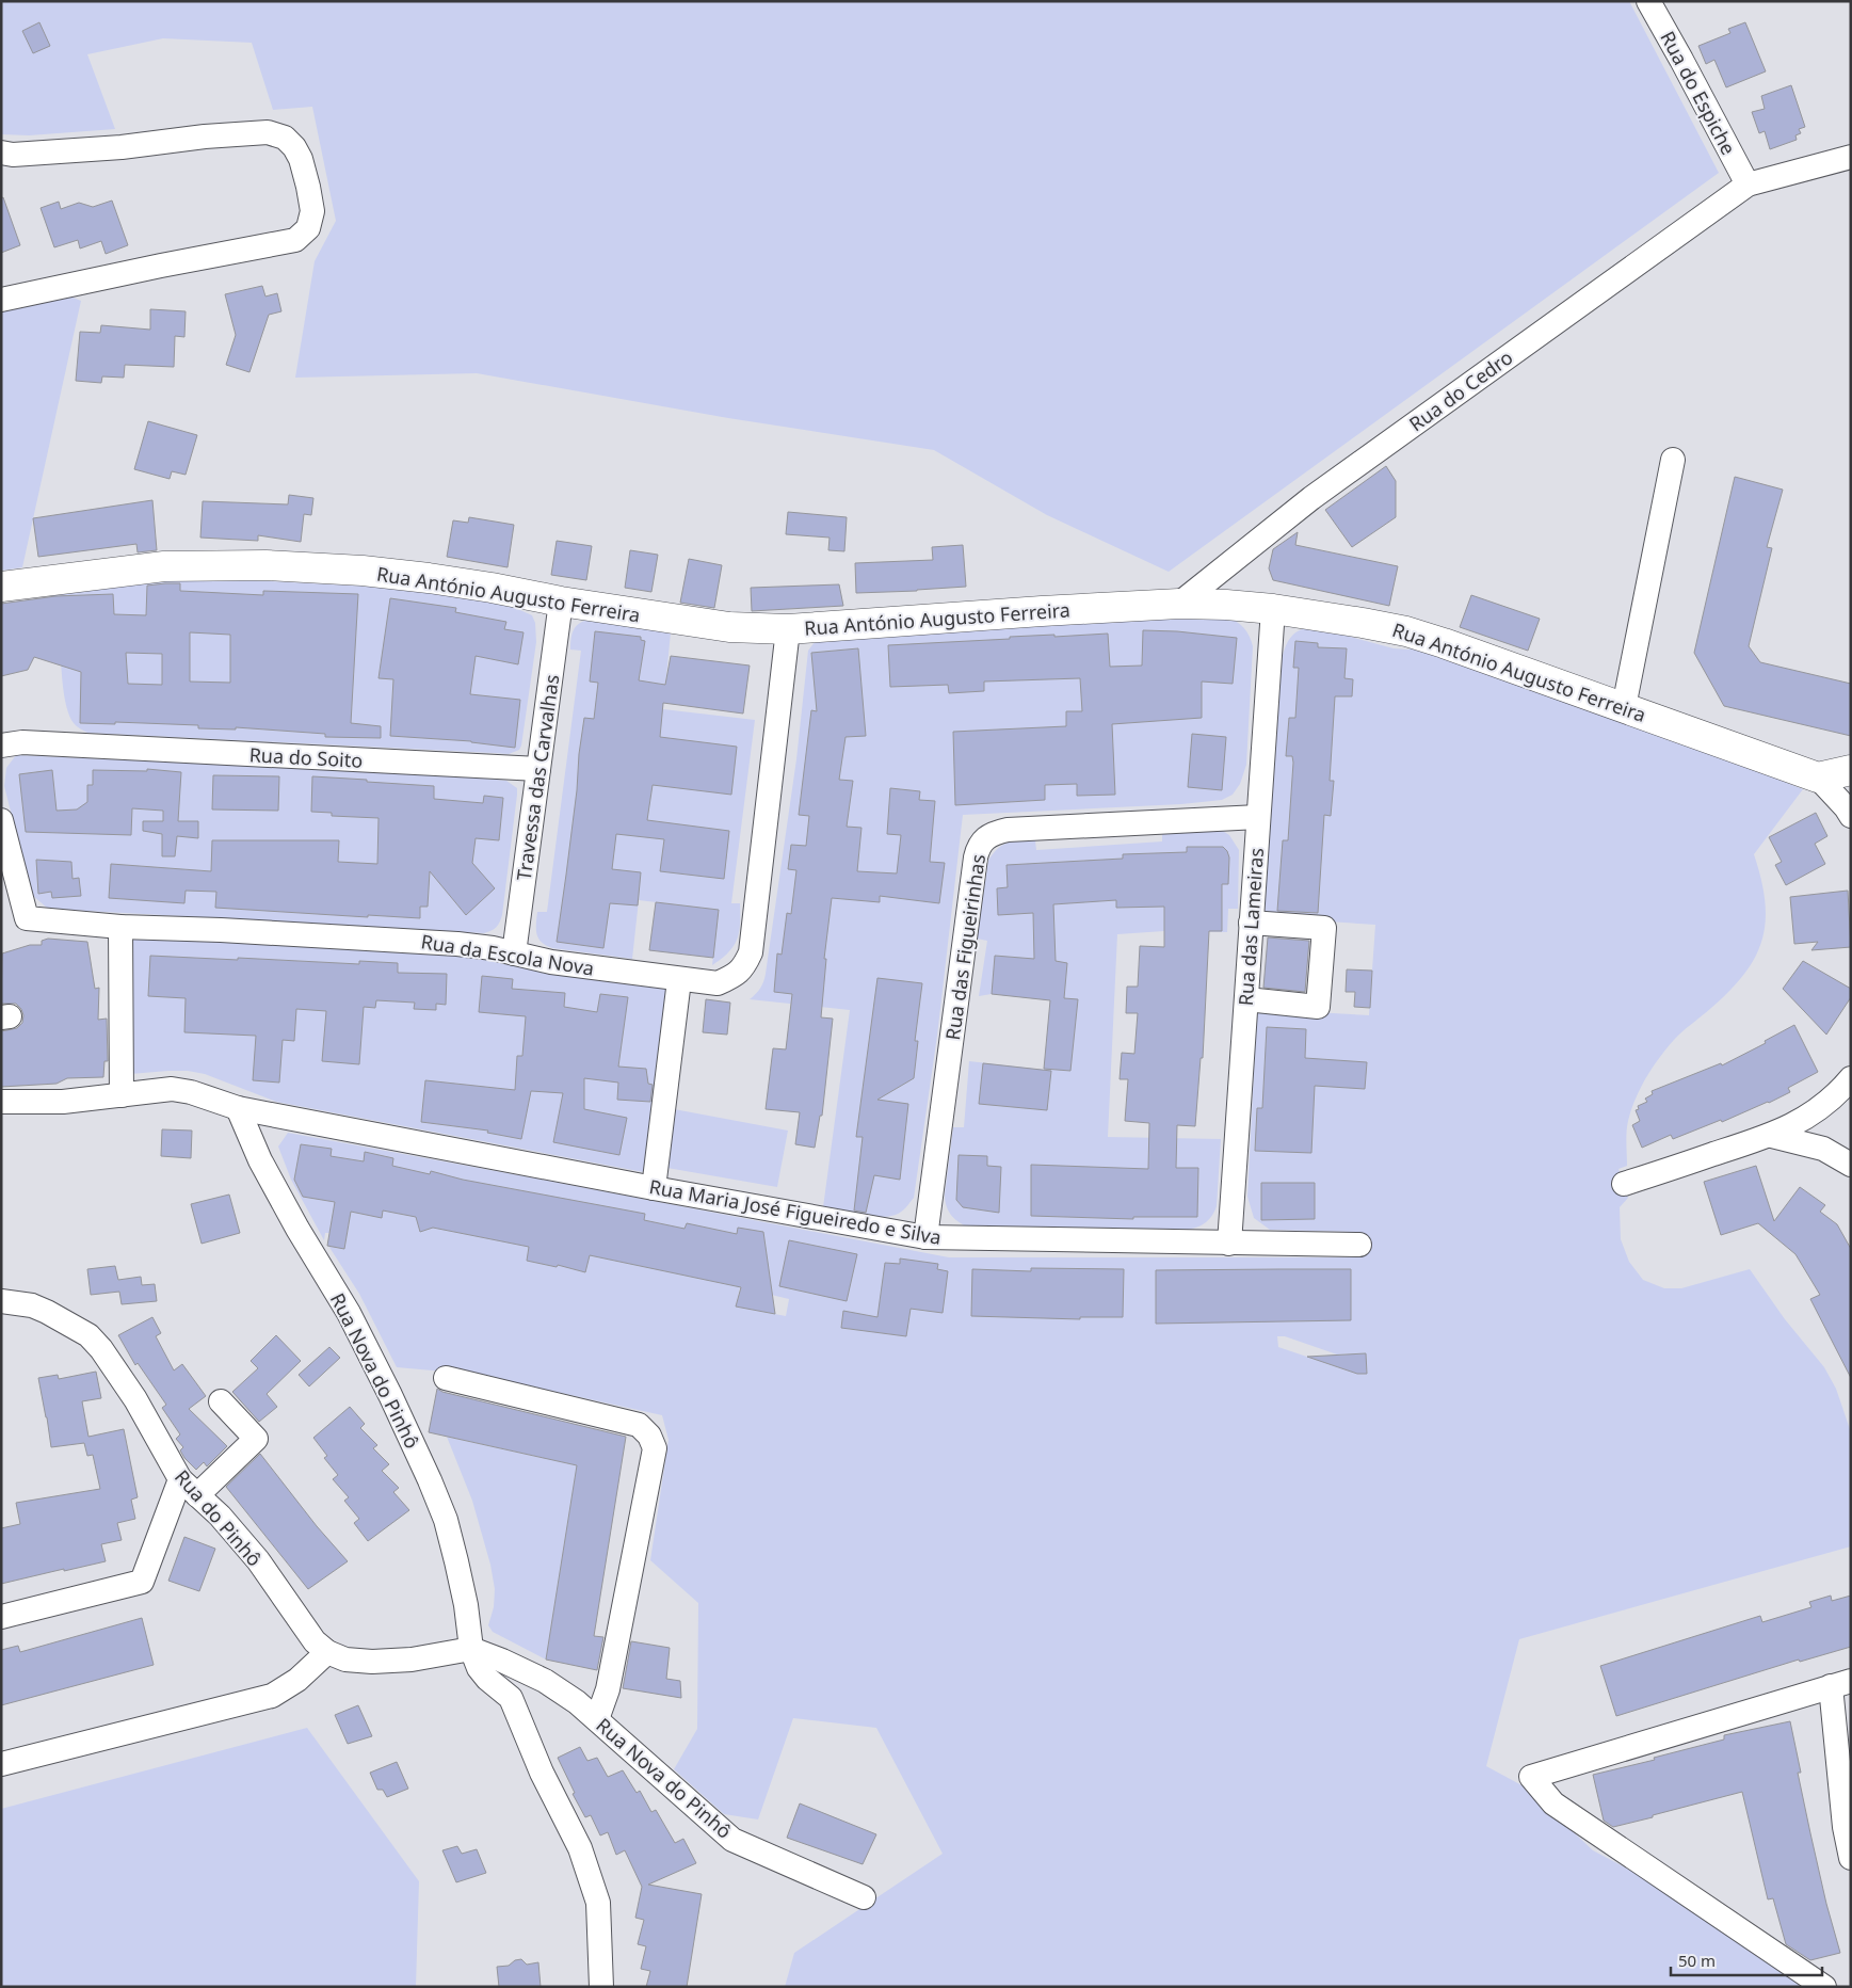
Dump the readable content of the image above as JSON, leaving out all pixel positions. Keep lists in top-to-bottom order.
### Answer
{
  "streets": {
    "street": [
      "Rua do Espiche",
      "Rua do Cedro",
      "Rua António Augusto Ferreira",
      "Rua do Soito",
      "Travessa das Carvalhas",
      "Rua das Lameiras",
      "Rua das Figueirinhas",
      "Rua da Escola Nova",
      "Rua Maria José Figueiredo e Silva",
      "Rua Nova do Pinhô",
      "Rua do Pinhô"
    ]
  },
  "crossings": [
    ["Rua do Espiche", "Rua do Cedro"],
    ["Rua do Cedro", "Rua António Augusto Ferreira"],
    ["Rua António Augusto Ferreira", "Travessa das Carvalhas"],
    ["Rua António Augusto Ferreira", "Rua das Lameiras"],
    ["Rua António Augusto Ferreira", "Rua da Escola Nova"],
    ["Rua do Soito", "Travessa das Carvalhas"],
    ["Travessa das Carvalhas", "Rua da Escola Nova"],
    ["Rua das Lameiras", "Rua das Figueirinhas"],
    ["Rua das Lameiras", "Rua Maria José Figueiredo e Silva"],
    ["Rua das Figueirinhas", "Rua Maria José Figueiredo e Silva"],
    ["Rua Maria José Figueiredo e Silva", "Rua Nova do Pinhô"],
    ["Rua Nova do Pinhô", "Rua do Pinhô"]
  ],
  "scale_bar": "50 m"
}
